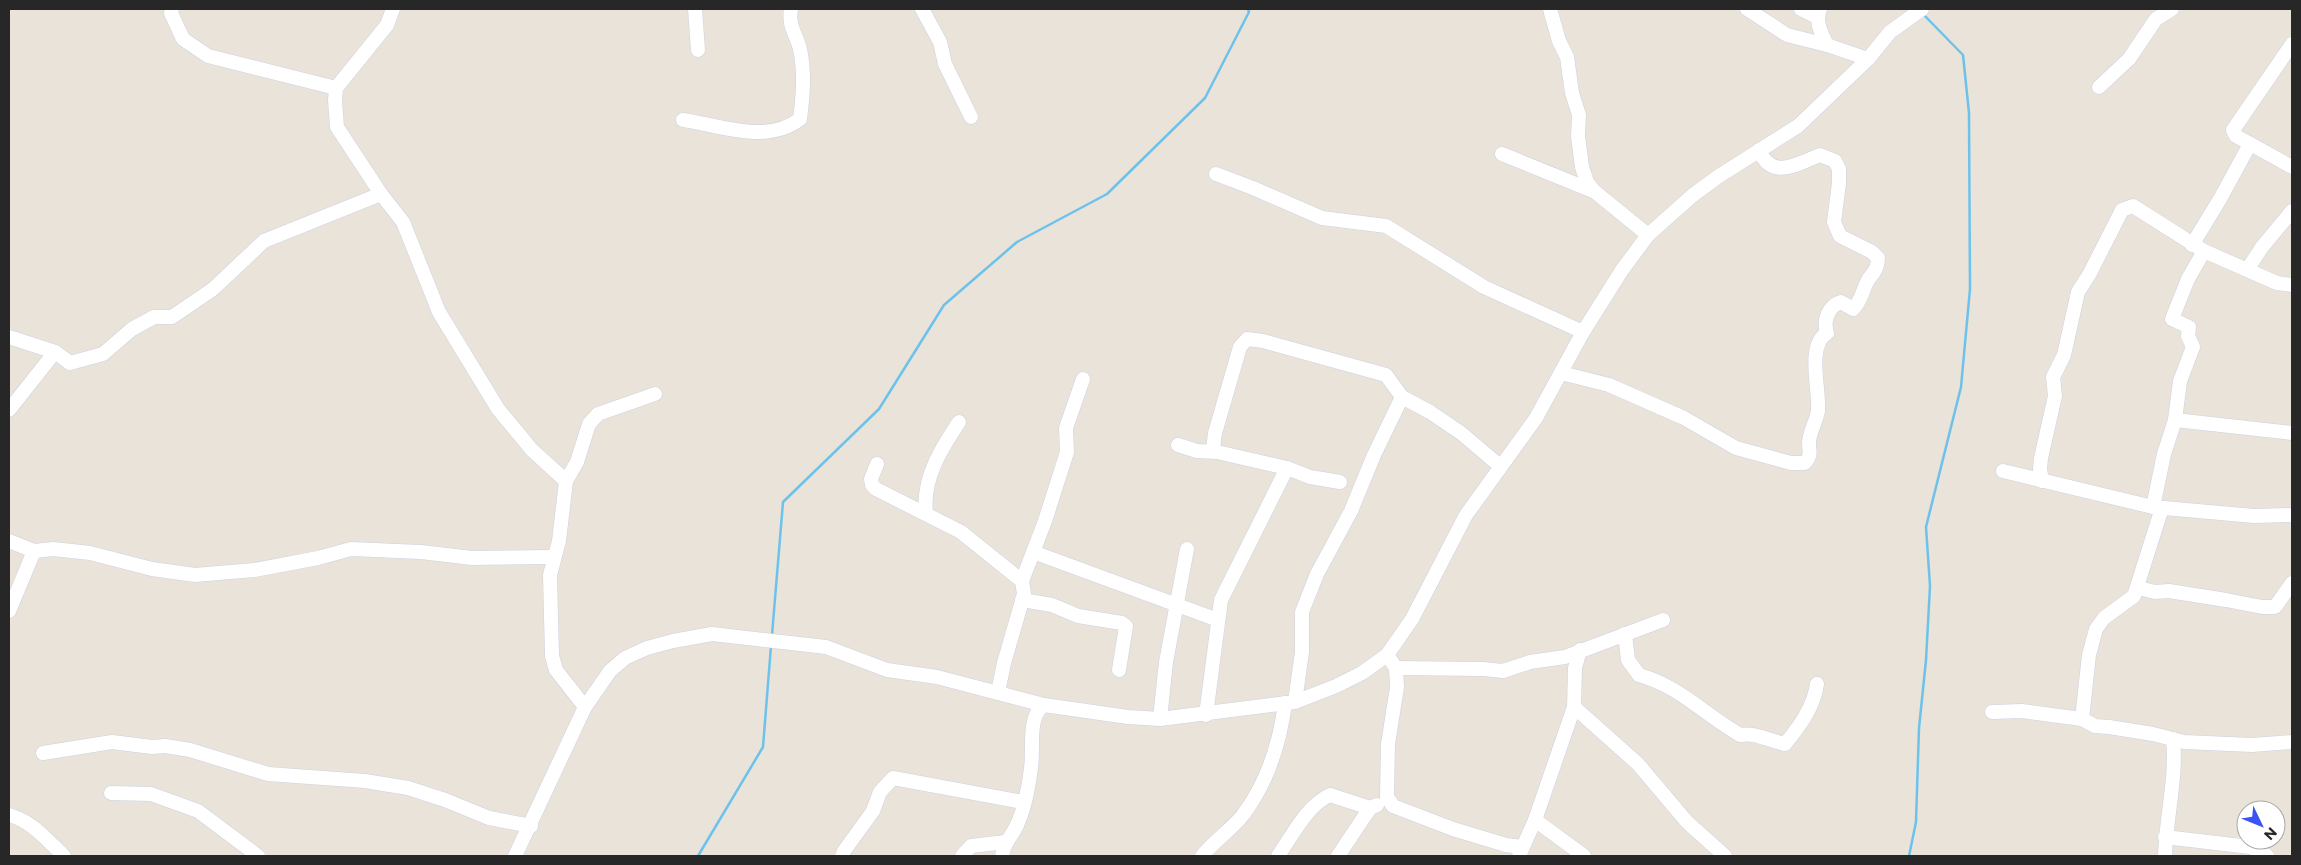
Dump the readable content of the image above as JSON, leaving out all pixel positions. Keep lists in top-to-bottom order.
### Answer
{
  "north": "bottom right"
}
